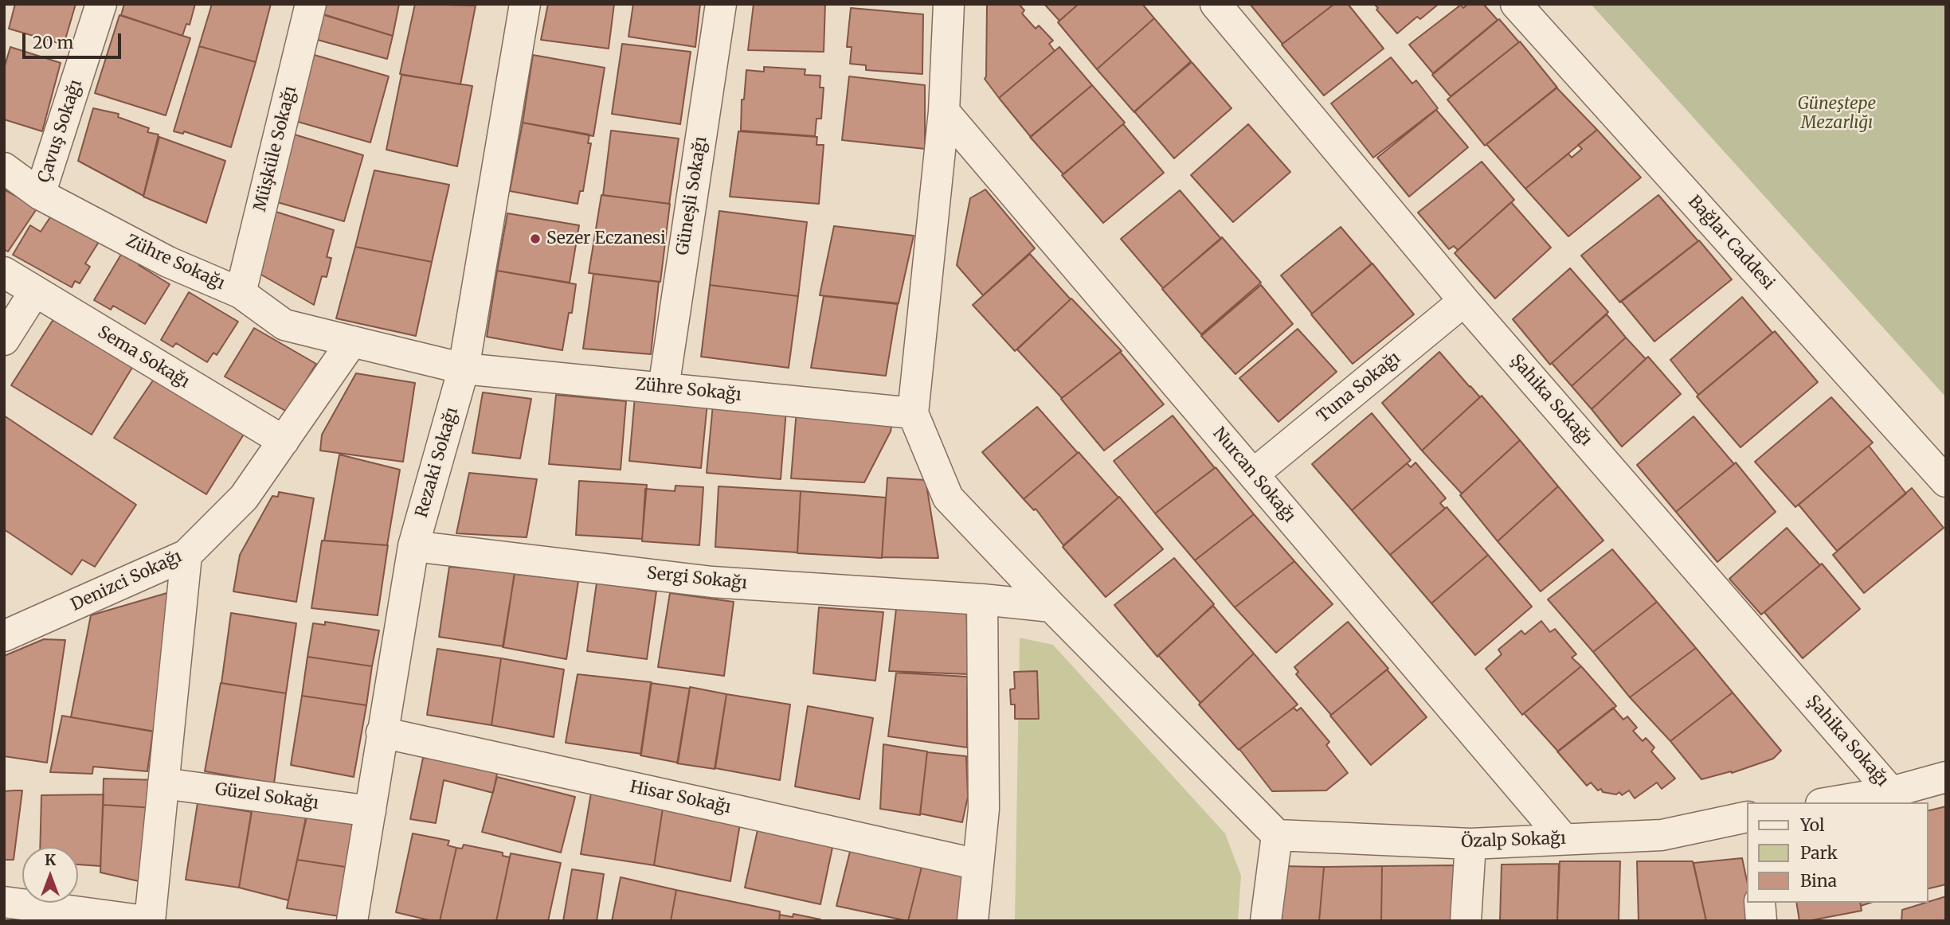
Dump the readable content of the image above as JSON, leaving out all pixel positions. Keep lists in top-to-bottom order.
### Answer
{
  "streets": {
    "street": [
      "Çavuş Sokağı",
      "Müşküle Sokağı",
      "Güneşli Sokağı",
      "Bağlar Caddesi",
      "Zühre Sokağı",
      "Sema Sokağı",
      "Tuna Sokağı",
      "Şahika Sokağı",
      "Rezaki Sokağı",
      "Nurcan Sokağı",
      "Sergi Sokağı",
      "Denizci Sokağı",
      "Güzel Sokağı",
      "Hisar Sokağı",
      "Özalp Sokağı"
    ]
  },
  "crossings": [
    ["Çavuş Sokağı", "Zühre Sokağı"],
    ["Müşküle Sokağı", "Zühre Sokağı"],
    ["Güneşli Sokağı", "Zühre Sokağı"],
    ["Zühre Sokağı", "Rezaki Sokağı"],
    ["Zühre Sokağı", "Denizci Sokağı"],
    ["Sema Sokağı", "Denizci Sokağı"],
    ["Tuna Sokağı", "Şahika Sokağı"],
    ["Tuna Sokağı", "Nurcan Sokağı"],
    ["Rezaki Sokağı", "Sergi Sokağı"],
    ["Rezaki Sokağı", "Güzel Sokağı"],
    ["Rezaki Sokağı", "Hisar Sokağı"],
    ["Nurcan Sokağı", "Özalp Sokağı"]
  ],
  "parks": ["Güneştepe Mezarlığı"],
  "places": ["Sezer Eczanesi"],
  "legend": ["Yol", "Park", "Bina"],
  "scale_bar": "20 m",
  "north": "top"
}
